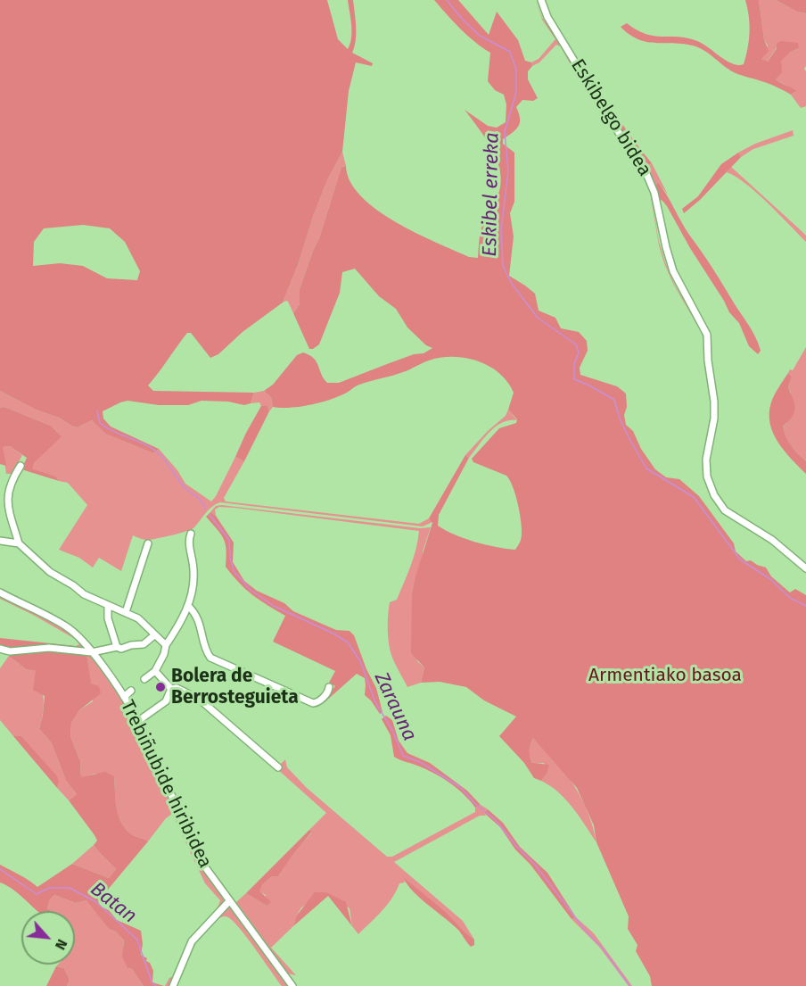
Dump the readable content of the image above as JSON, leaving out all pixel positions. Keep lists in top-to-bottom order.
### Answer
{
  "streets": {
    "street": ["Eskibelgo bidea", "Trebiñubide hiribidea"]
  },
  "water": ["Eskibel erreka", "Zarauna", "Batan"],
  "parks": ["Armentiako basoa"],
  "places": ["Bolera de Berrosteguieta"],
  "north": "bottom right"
}
